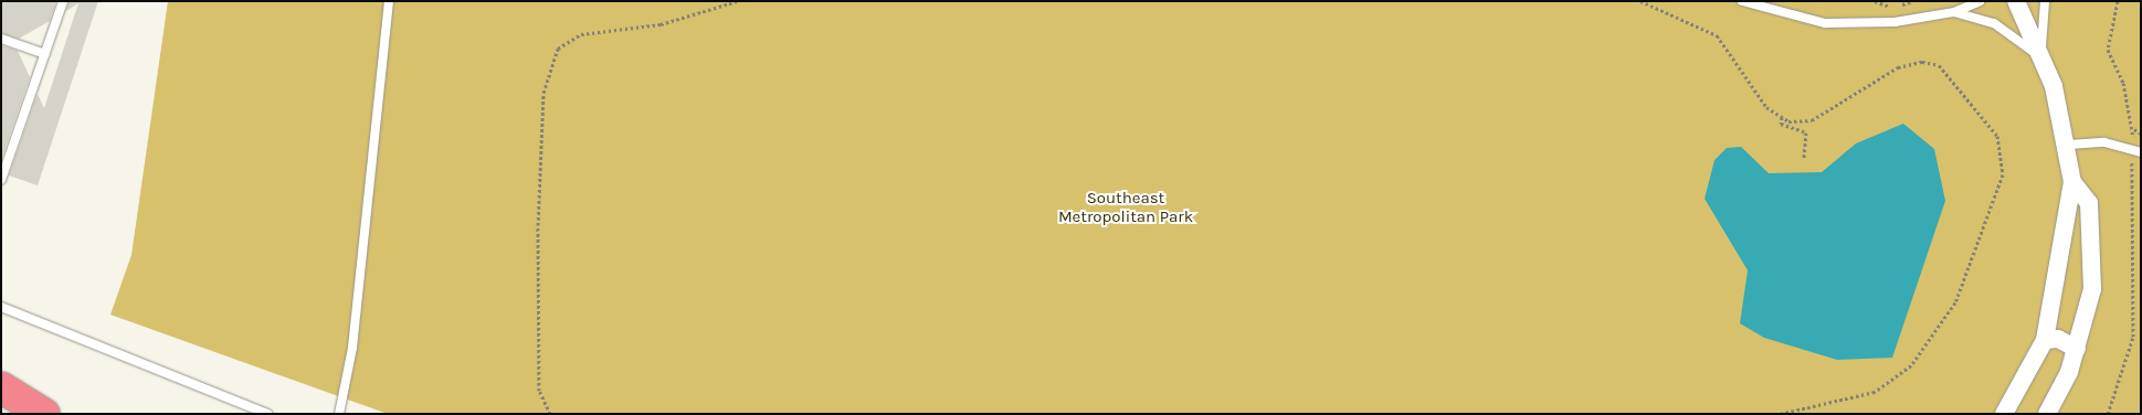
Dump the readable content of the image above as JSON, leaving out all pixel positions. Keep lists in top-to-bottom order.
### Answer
{
  "parks": ["Southeast Metropolitan Park"]
}
